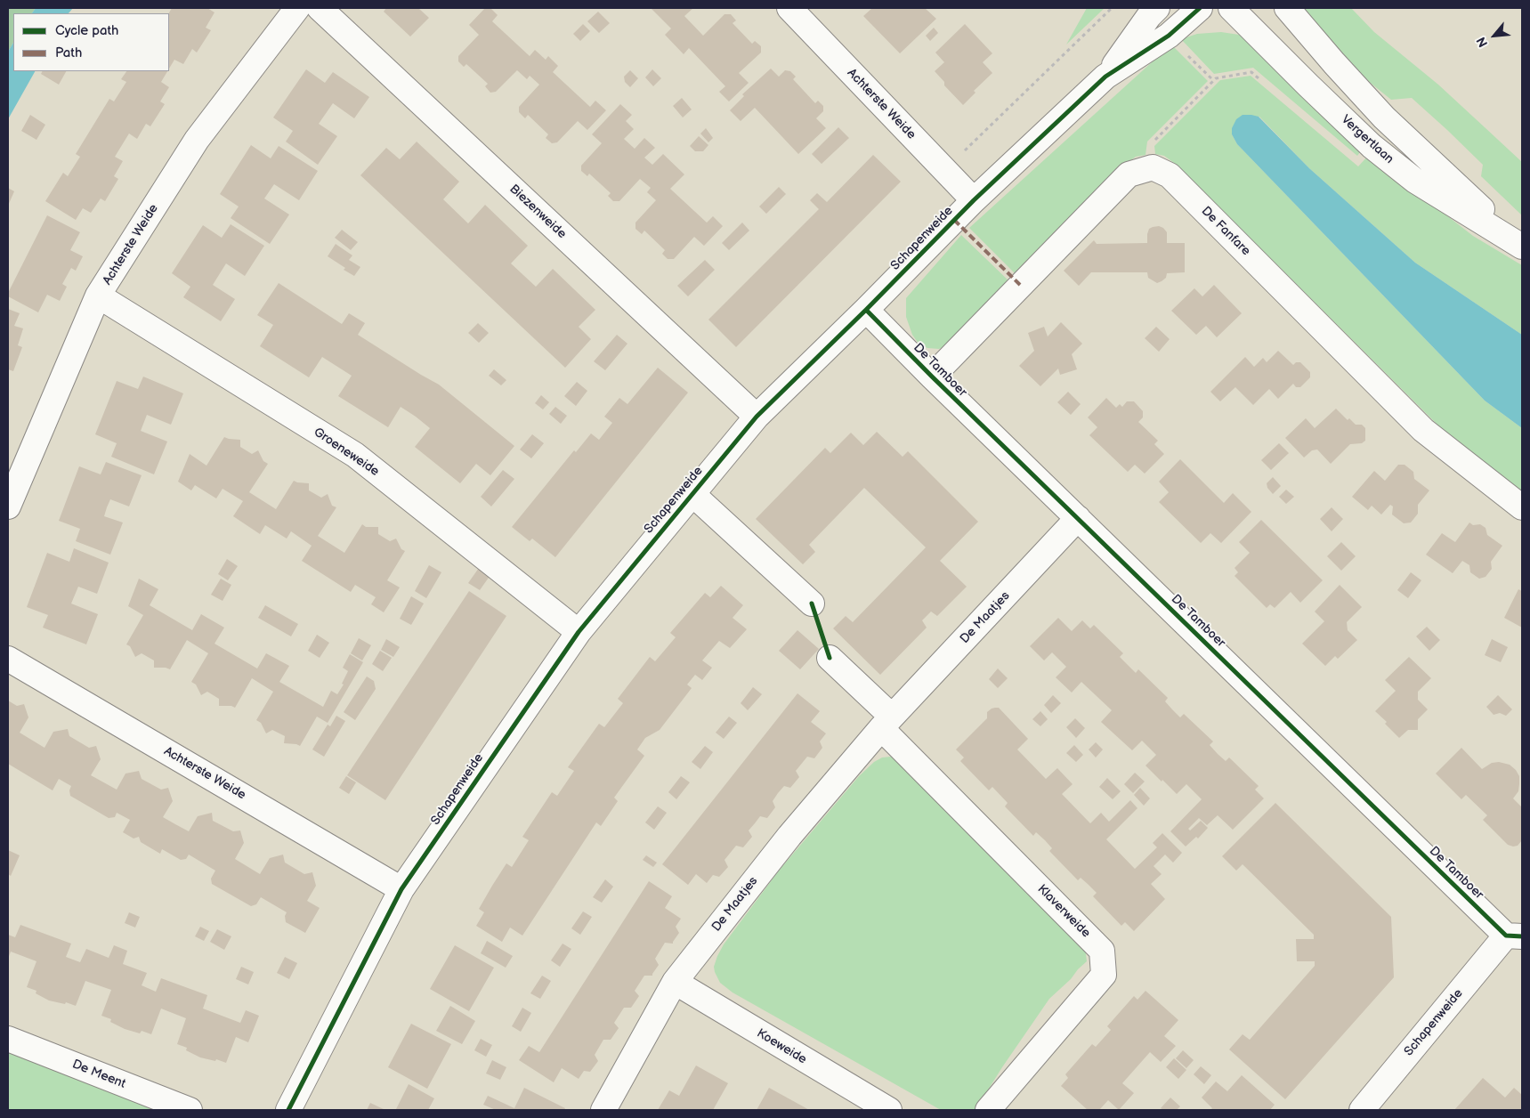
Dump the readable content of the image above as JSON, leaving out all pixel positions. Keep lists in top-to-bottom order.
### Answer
{
  "streets": {
    "street": [
      "Achterste Weide",
      "Vergertlaan",
      "Biezenweide",
      "De Fanfare",
      "Schapenweide",
      "De Tamboer",
      "Groeneweide",
      "De Maatjes",
      "Klaverweide",
      "Koeweide",
      "De Meent"
    ]
  },
  "crossings": [
    ["Achterste Weide", "Schapenweide"],
    ["Achterste Weide", "Groeneweide"],
    ["Biezenweide", "Schapenweide"],
    ["Schapenweide", "De Tamboer"],
    ["Schapenweide", "Groeneweide"],
    ["De Tamboer", "De Maatjes"],
    ["De Maatjes", "Klaverweide"],
    ["De Maatjes", "Koeweide"]
  ],
  "legend": ["Cycle path", "Path"],
  "north": "bottom left"
}
